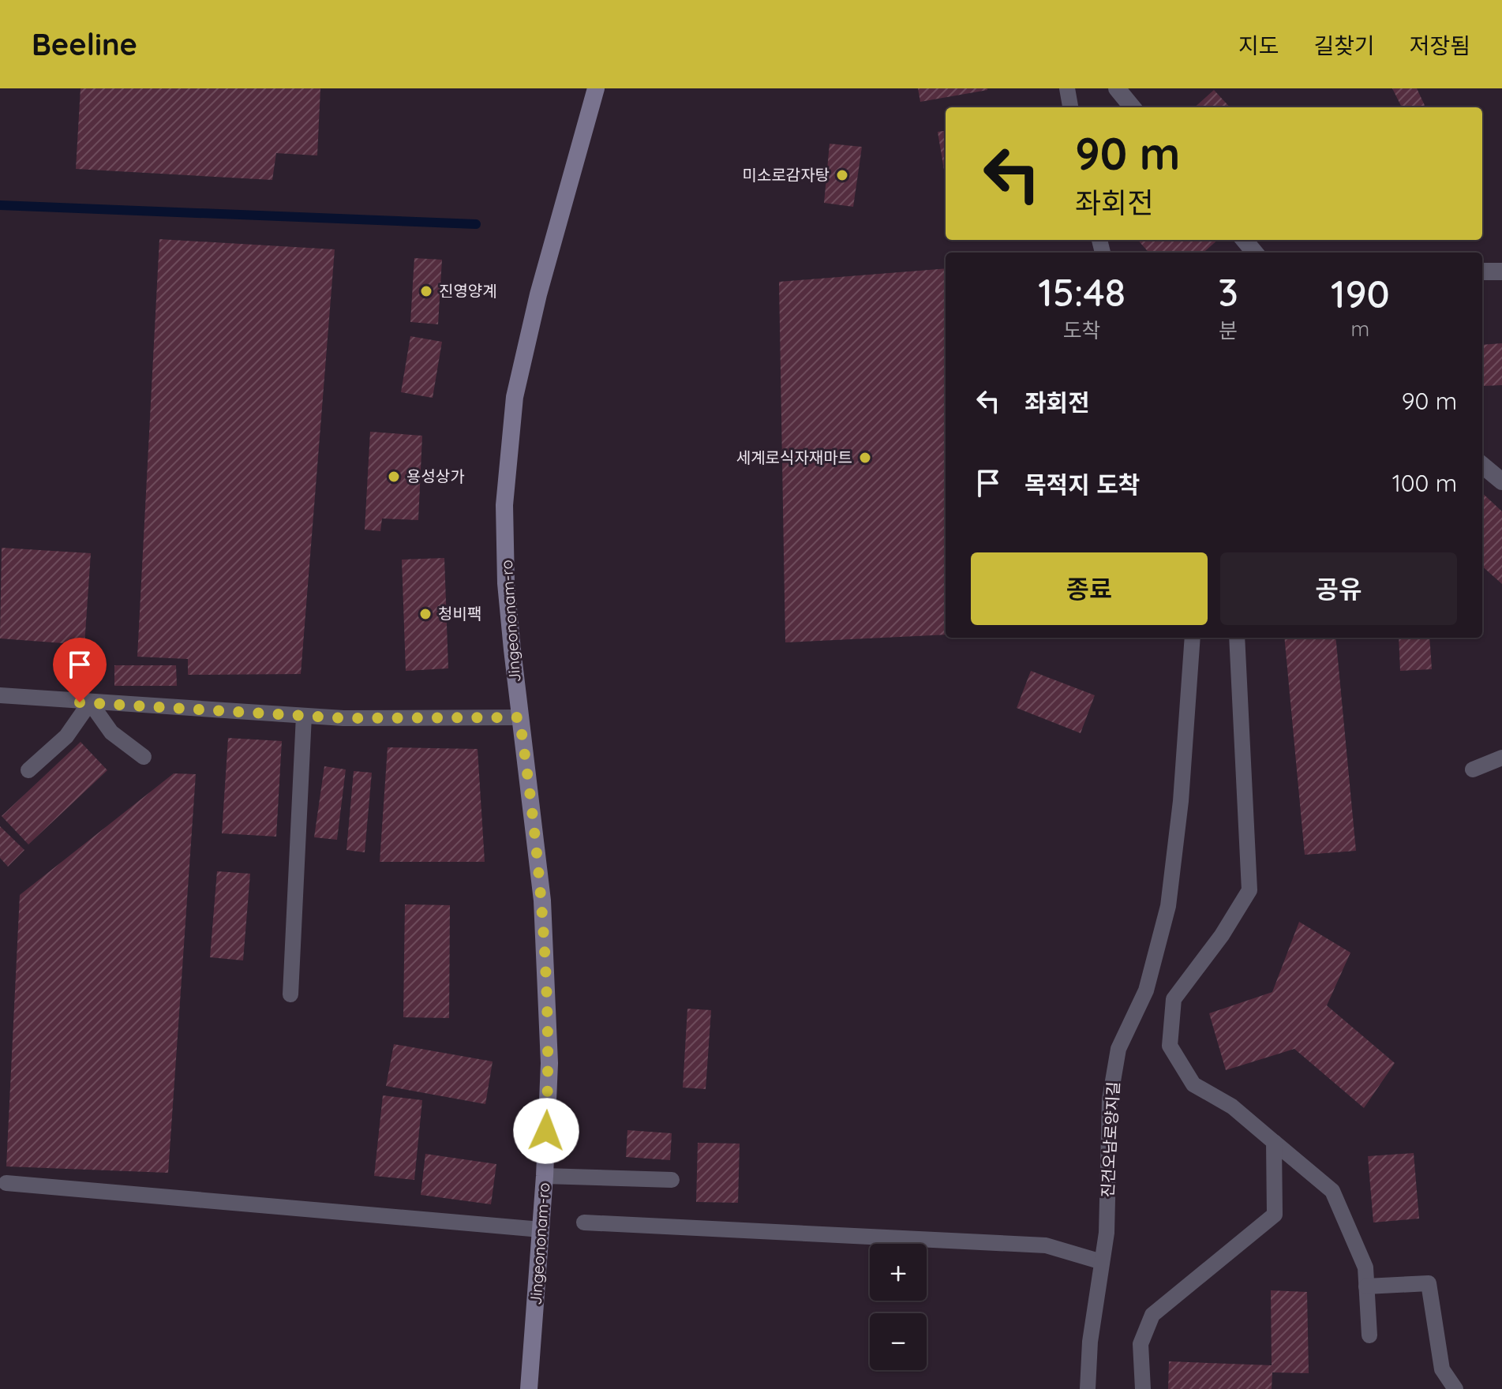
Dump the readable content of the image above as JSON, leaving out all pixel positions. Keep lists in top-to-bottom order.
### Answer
{
  "streets": {
    "main road": ["Jingeononam-ro"],
    "lane": ["진건오남로양지길"]
  },
  "places": [
    "미소로감자탕",
    "진영양계",
    "세계로식자재마트",
    "용성상가",
    "청비팩"
  ],
  "page": {
    "header": "Beeline",
    "nav": ["지도", "길찾기", "저장됨"],
    "turn": ["90 m", "좌회전"],
    "eta": [
      "15:48",
      "도착",
      "3",
      "분",
      "190",
      "m"
    ],
    "list": [
      {
        "name": "좌회전",
        "value": "90 m"
      },
      {
        "name": "목적지 도착",
        "value": "100 m"
      }
    ],
    "buttons": ["종료", "공유"],
    "map_buttons": ["+", "−"]
  }
}
